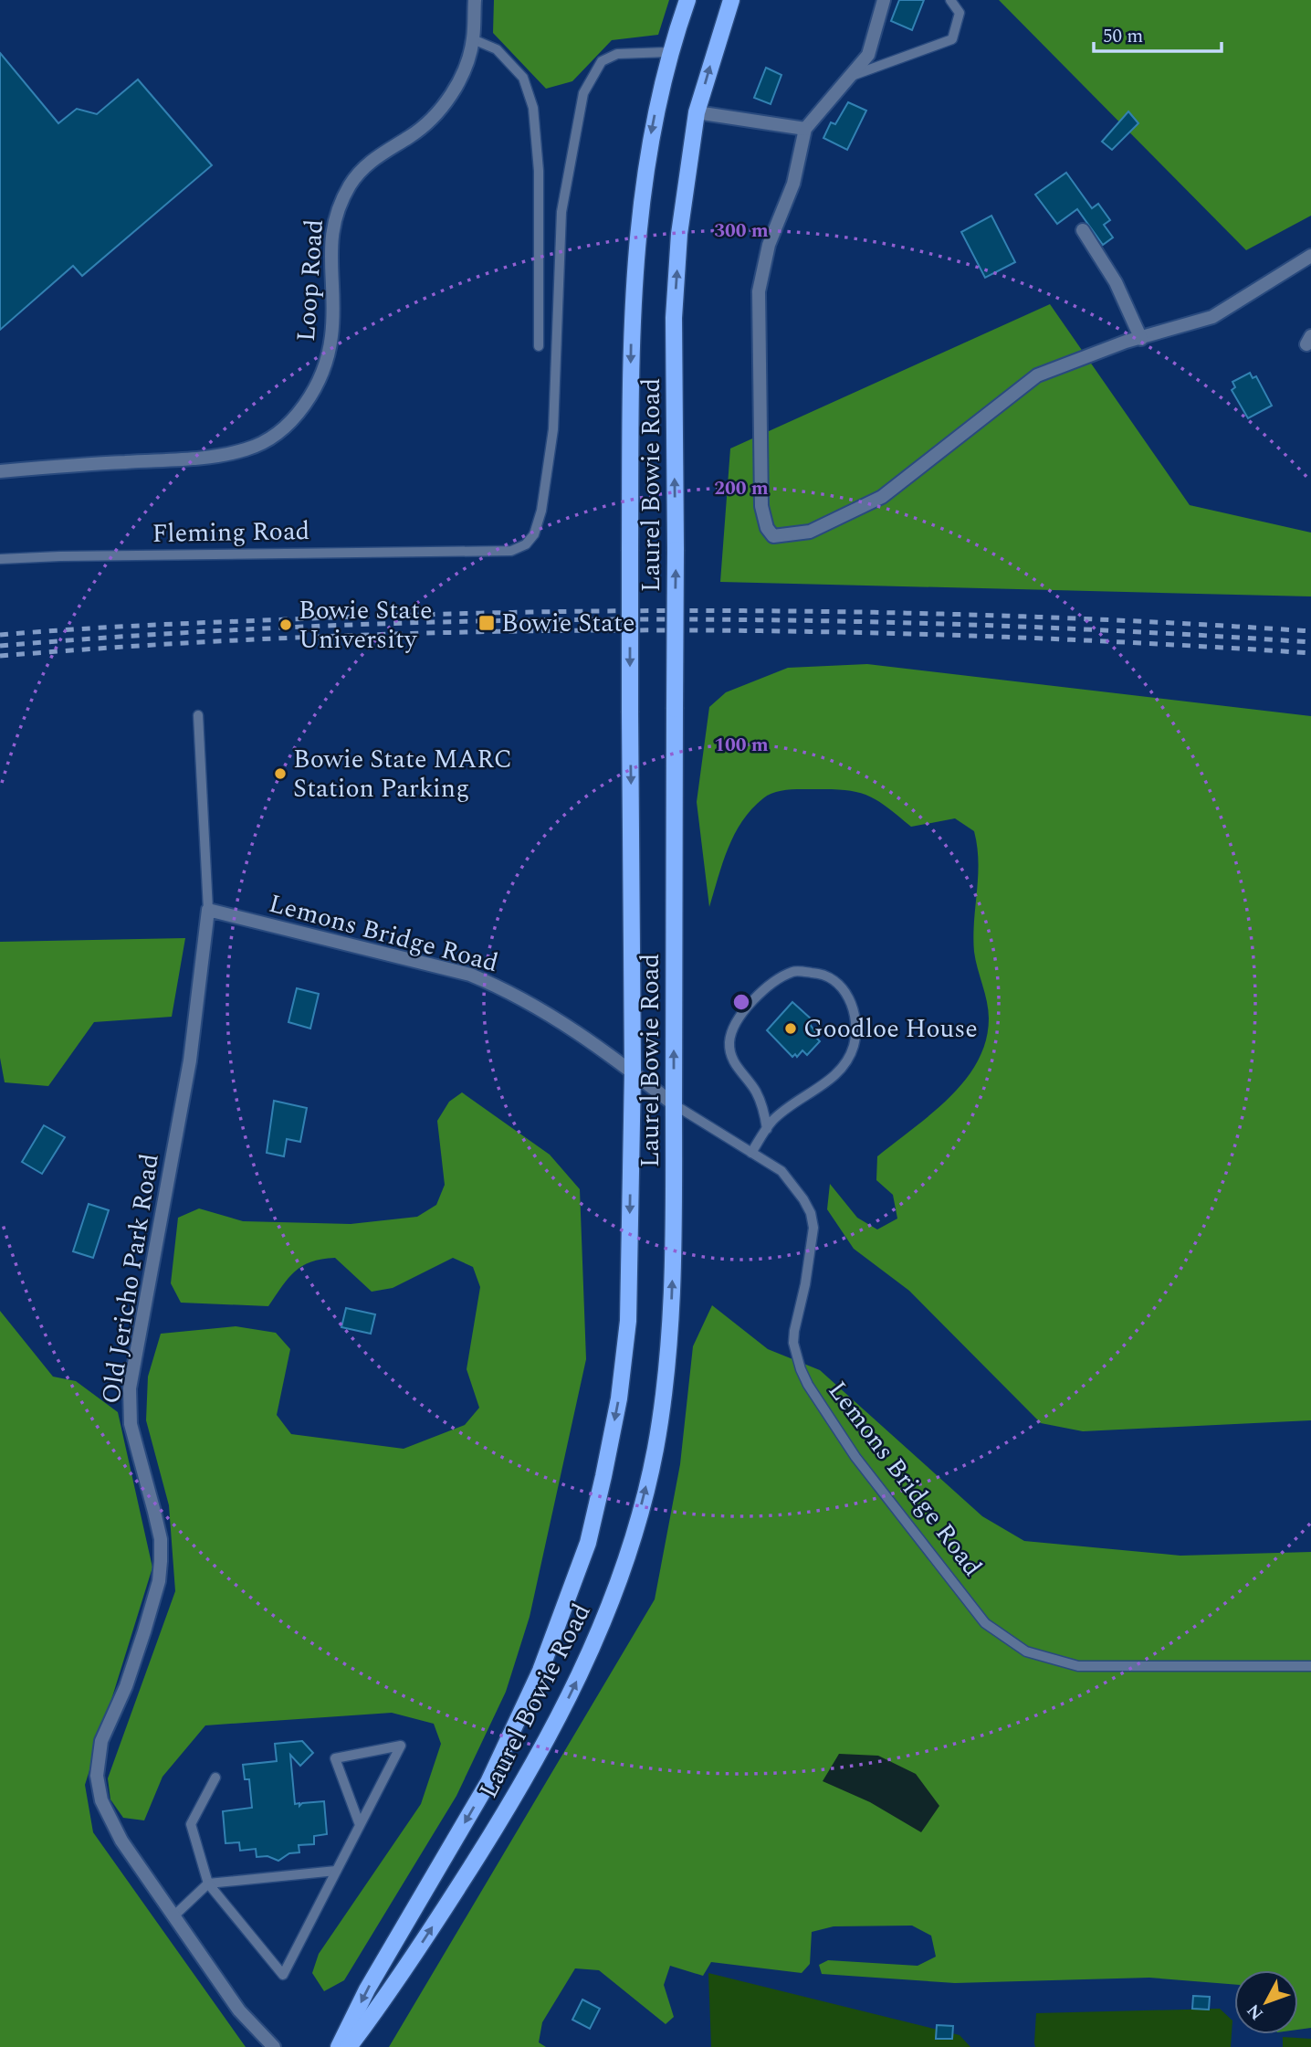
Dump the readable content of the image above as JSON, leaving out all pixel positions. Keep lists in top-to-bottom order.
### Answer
{
  "streets": {
    "main road": ["Laurel Bowie Road"],
    "street": ["Loop Road", "Lemons Bridge Road", "Old Jericho Park Road"],
    "lane": ["Fleming Road"]
  },
  "crossings": [
    ["Laurel Bowie Road", "Fleming Road"],
    ["Laurel Bowie Road", "Lemons Bridge Road"],
    ["Lemons Bridge Road", "Old Jericho Park Road"]
  ],
  "places": {
    "transit": ["Bowie State"],
    "other": ["Bowie State University", "Bowie State MARC Station Parking", "Goodloe House"]
  },
  "scale_bar": "50 m",
  "north": "bottom left",
  "rings": ["300 m", "200 m", "100 m"]
}
